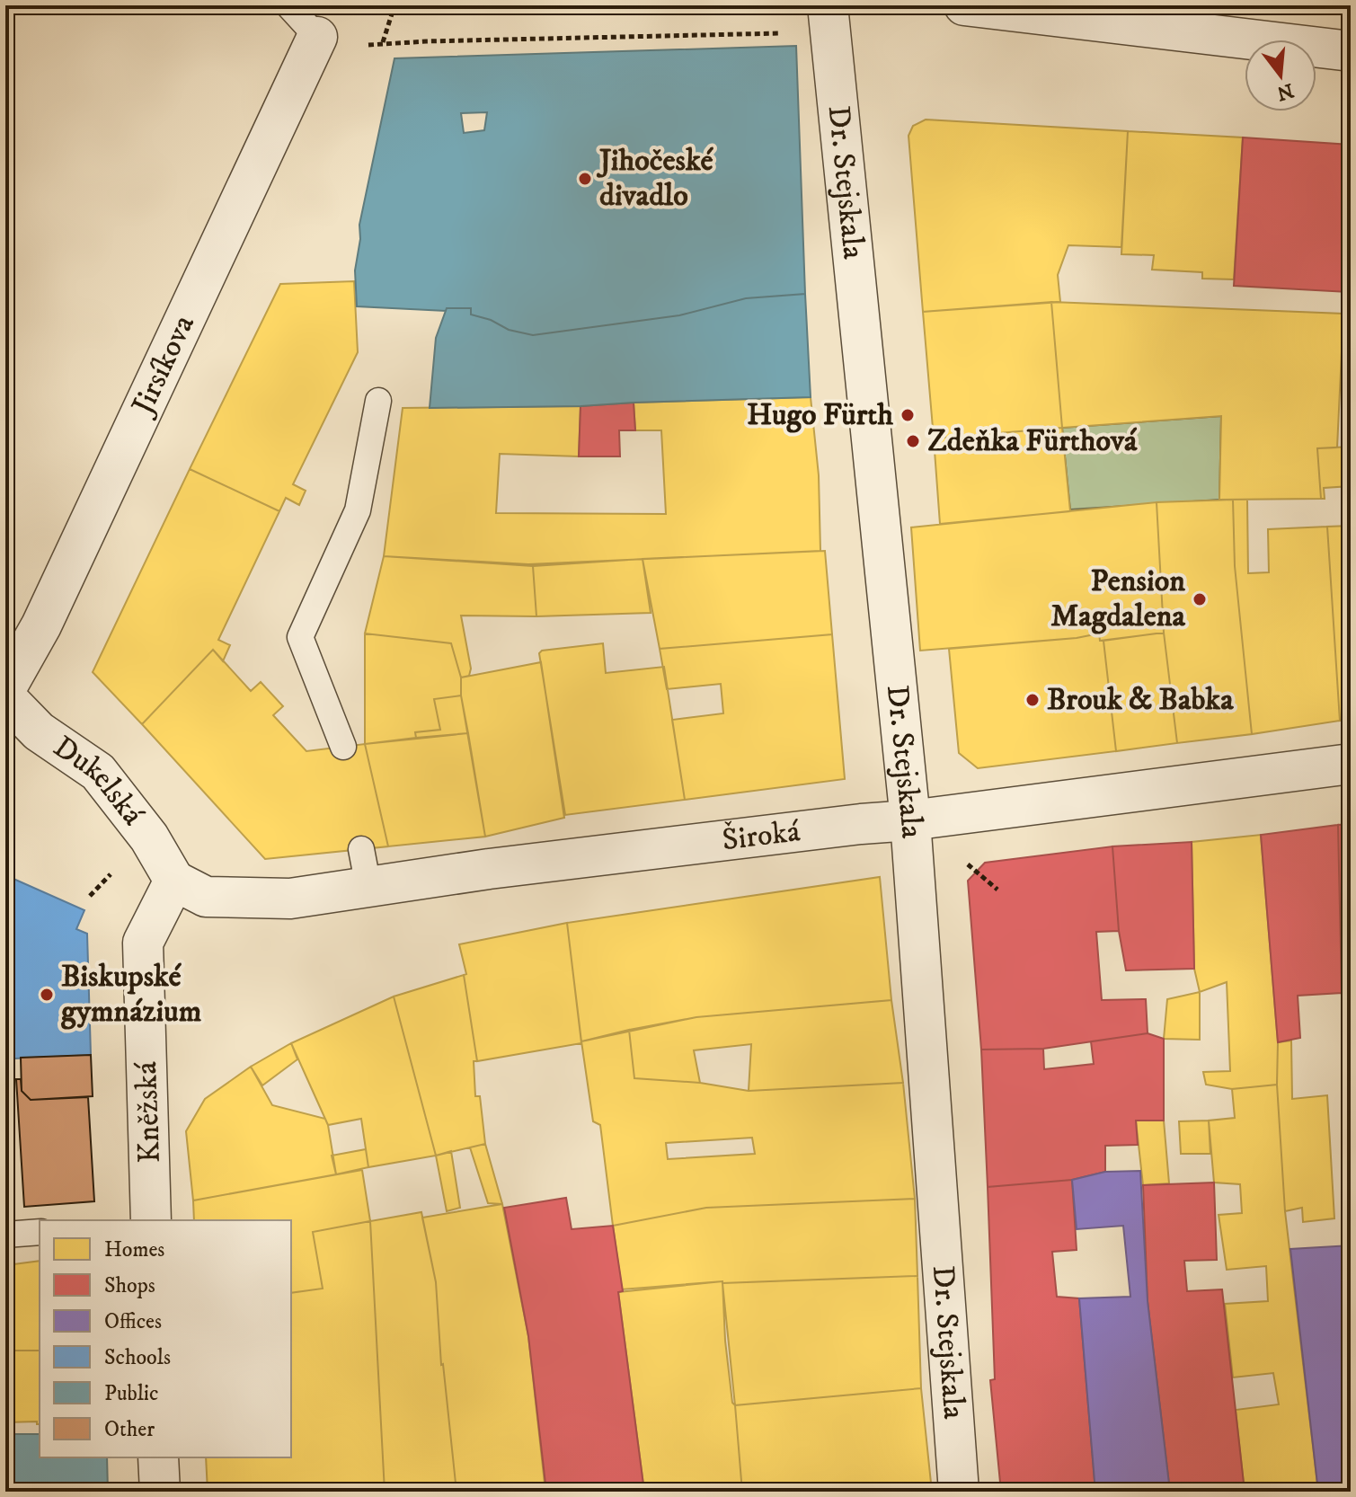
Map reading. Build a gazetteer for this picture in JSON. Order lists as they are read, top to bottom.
{
  "streets": {
    "street": [
      "Dr. Stejskala",
      "Jirsíkova",
      "Dukelská",
      "Široká",
      "Kněžská"
    ]
  },
  "crossings": [
    ["Dr. Stejskala", "Široká"],
    ["Dukelská", "Široká"],
    ["Dukelská", "Kněžská"],
    ["Široká", "Kněžská"]
  ],
  "places": [
    "Jihočeské divadlo",
    "Hugo Fürth",
    "Zdeňka Fürthová",
    "Pension Magdalena",
    "Brouk & Babka",
    "Biskupské gymnázium"
  ],
  "legend": [
    "Homes",
    "Shops",
    "Offices",
    "Schools",
    "Public",
    "Other"
  ],
  "north": "bottom"
}
